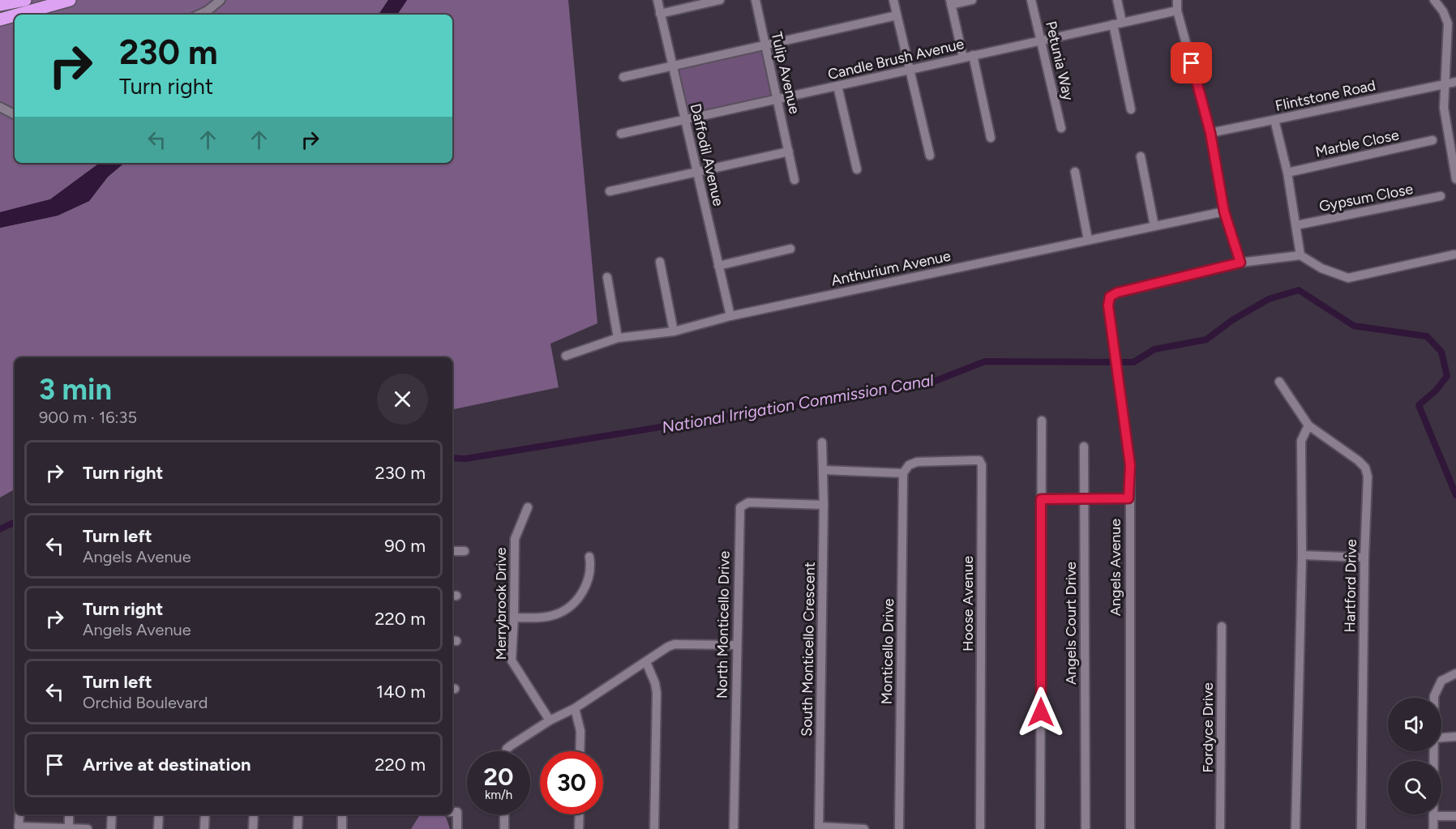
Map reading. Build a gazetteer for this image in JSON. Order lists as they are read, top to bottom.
{
  "streets": {
    "street": [
      "Candle Brush Avenue",
      "Petunia Way",
      "Tulip Avenue",
      "Flintstone Road",
      "Marble Close",
      "Daffodil Avenue",
      "Gypsum Close",
      "Anthurium Avenue",
      "Angels Avenue",
      "Hartford Drive",
      "Merrybrook Drive",
      "Hoose Avenue",
      "Angels Court Drive",
      "North Monticello Drive",
      "South Monticello Crescent",
      "Monticello Drive",
      "Fordyce Drive"
    ]
  },
  "crossings": [
    ["Candle Brush Avenue", "Petunia Way"],
    ["Candle Brush Avenue", "Tulip Avenue"],
    ["Candle Brush Avenue", "Daffodil Avenue"],
    ["Daffodil Avenue", "Anthurium Avenue"],
    ["Hoose Avenue", "Monticello Drive"],
    ["North Monticello Drive", "South Monticello Crescent"]
  ],
  "water": ["National Irrigation Commission Canal"],
  "page": {
    "turn": ["230 m", "Turn right"],
    "heading": ["3 min", "900 m · 16:35"],
    "list": [
      {
        "name": "Turn right",
        "value": "230 m"
      },
      {
        "name": "Turn left",
        "note": "Angels Avenue",
        "value": "90 m"
      },
      {
        "name": "Turn right",
        "note": "Angels Avenue",
        "value": "220 m"
      },
      {
        "name": "Turn left",
        "note": "Orchid Boulevard",
        "value": "140 m"
      },
      {
        "name": "Arrive at destination",
        "value": "220 m"
      }
    ],
    "speed": "20 km/h",
    "limit": "30"
  }
}
